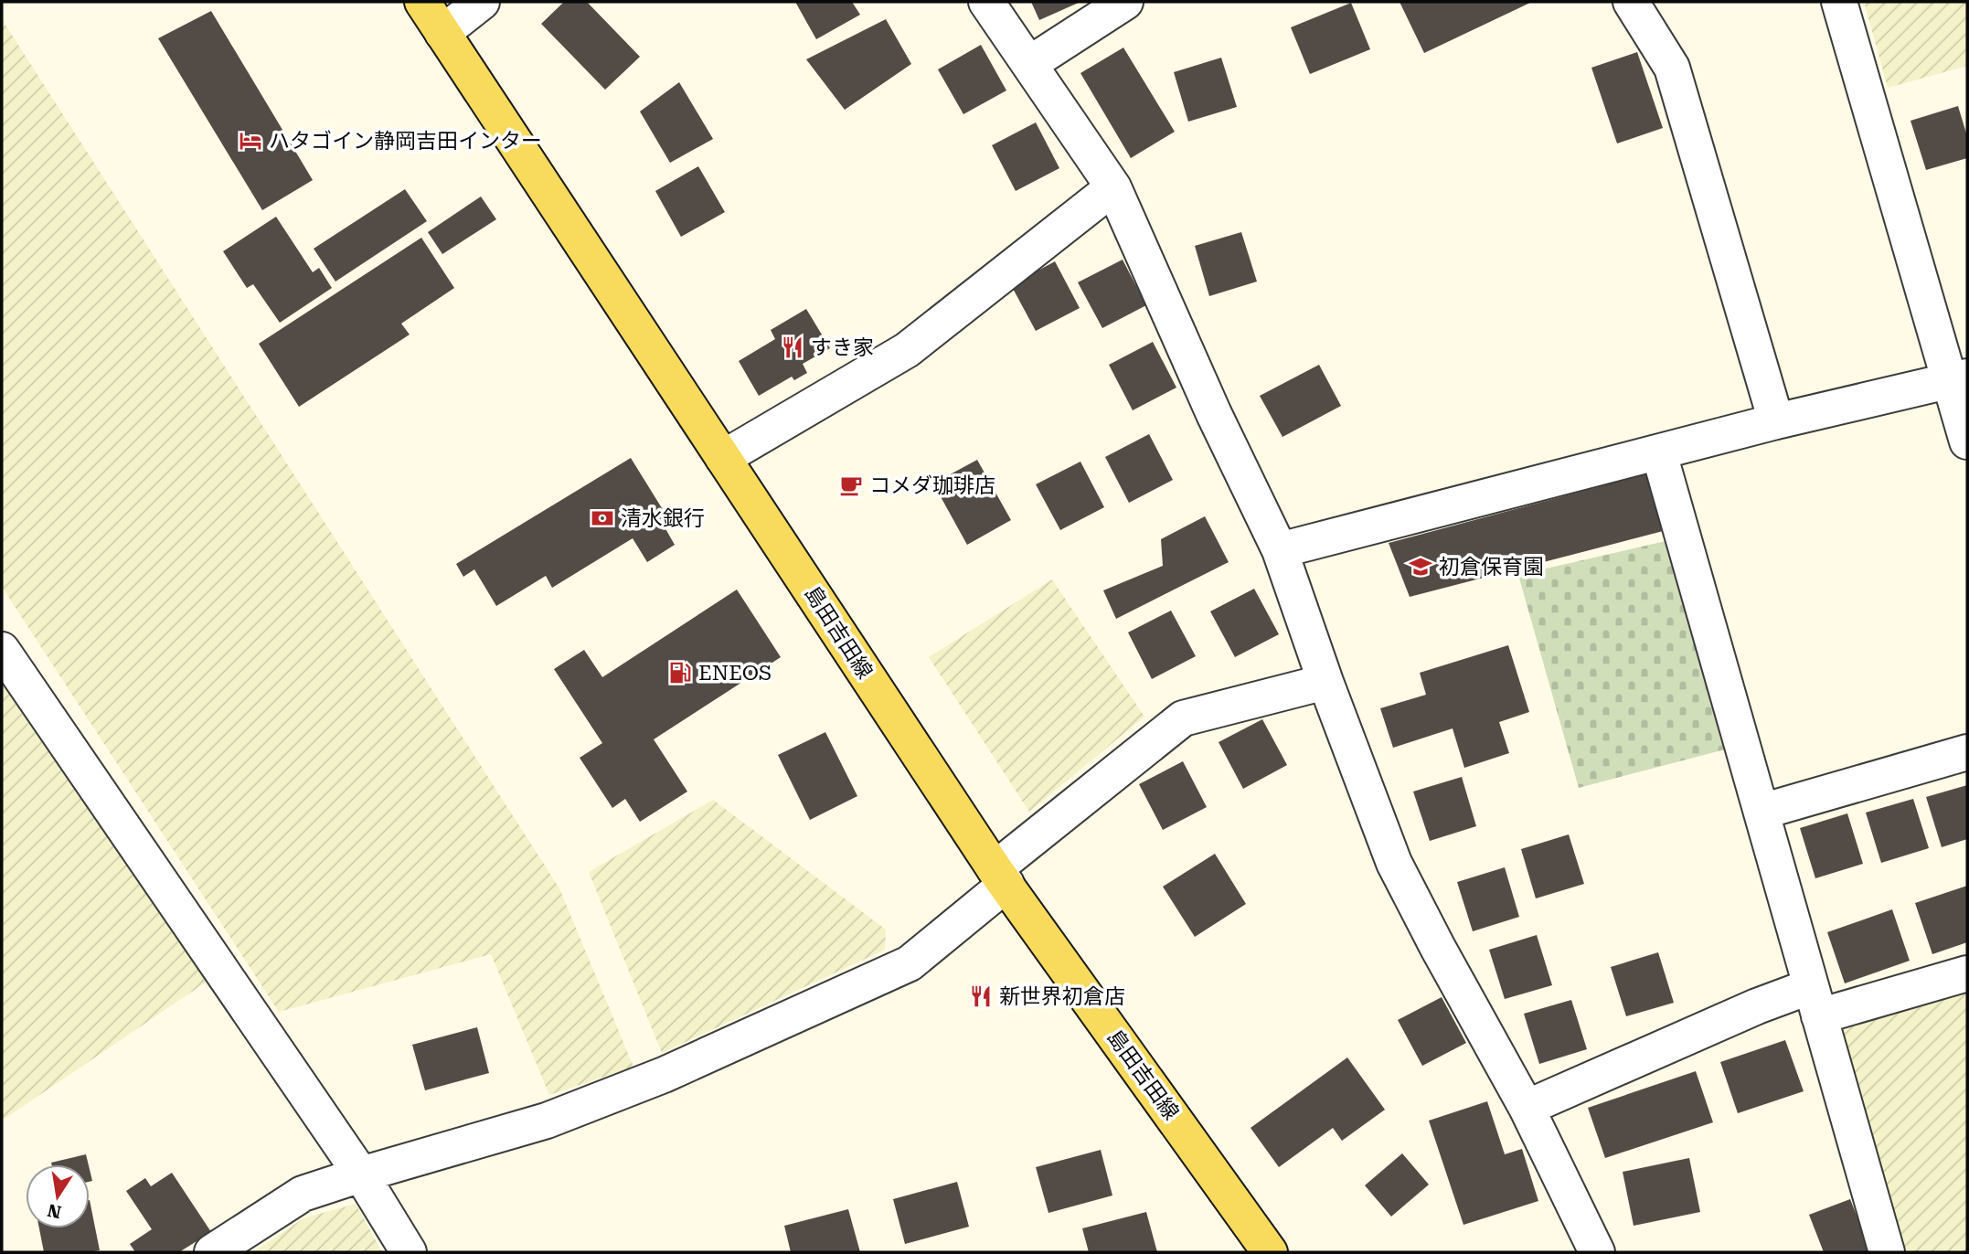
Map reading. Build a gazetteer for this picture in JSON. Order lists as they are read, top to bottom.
{
  "streets": {
    "main road": ["島田吉田線"]
  },
  "places": {
    "hotel": ["ハタゴイン静岡吉田インター"],
    "restaurant": ["すき家", "新世界初倉店"],
    "cafe": ["コメダ珈琲店"],
    "bank": ["清水銀行"],
    "school or university": ["初倉保育園"],
    "fuel station": ["ENEOS"]
  },
  "north": "bottom"
}
